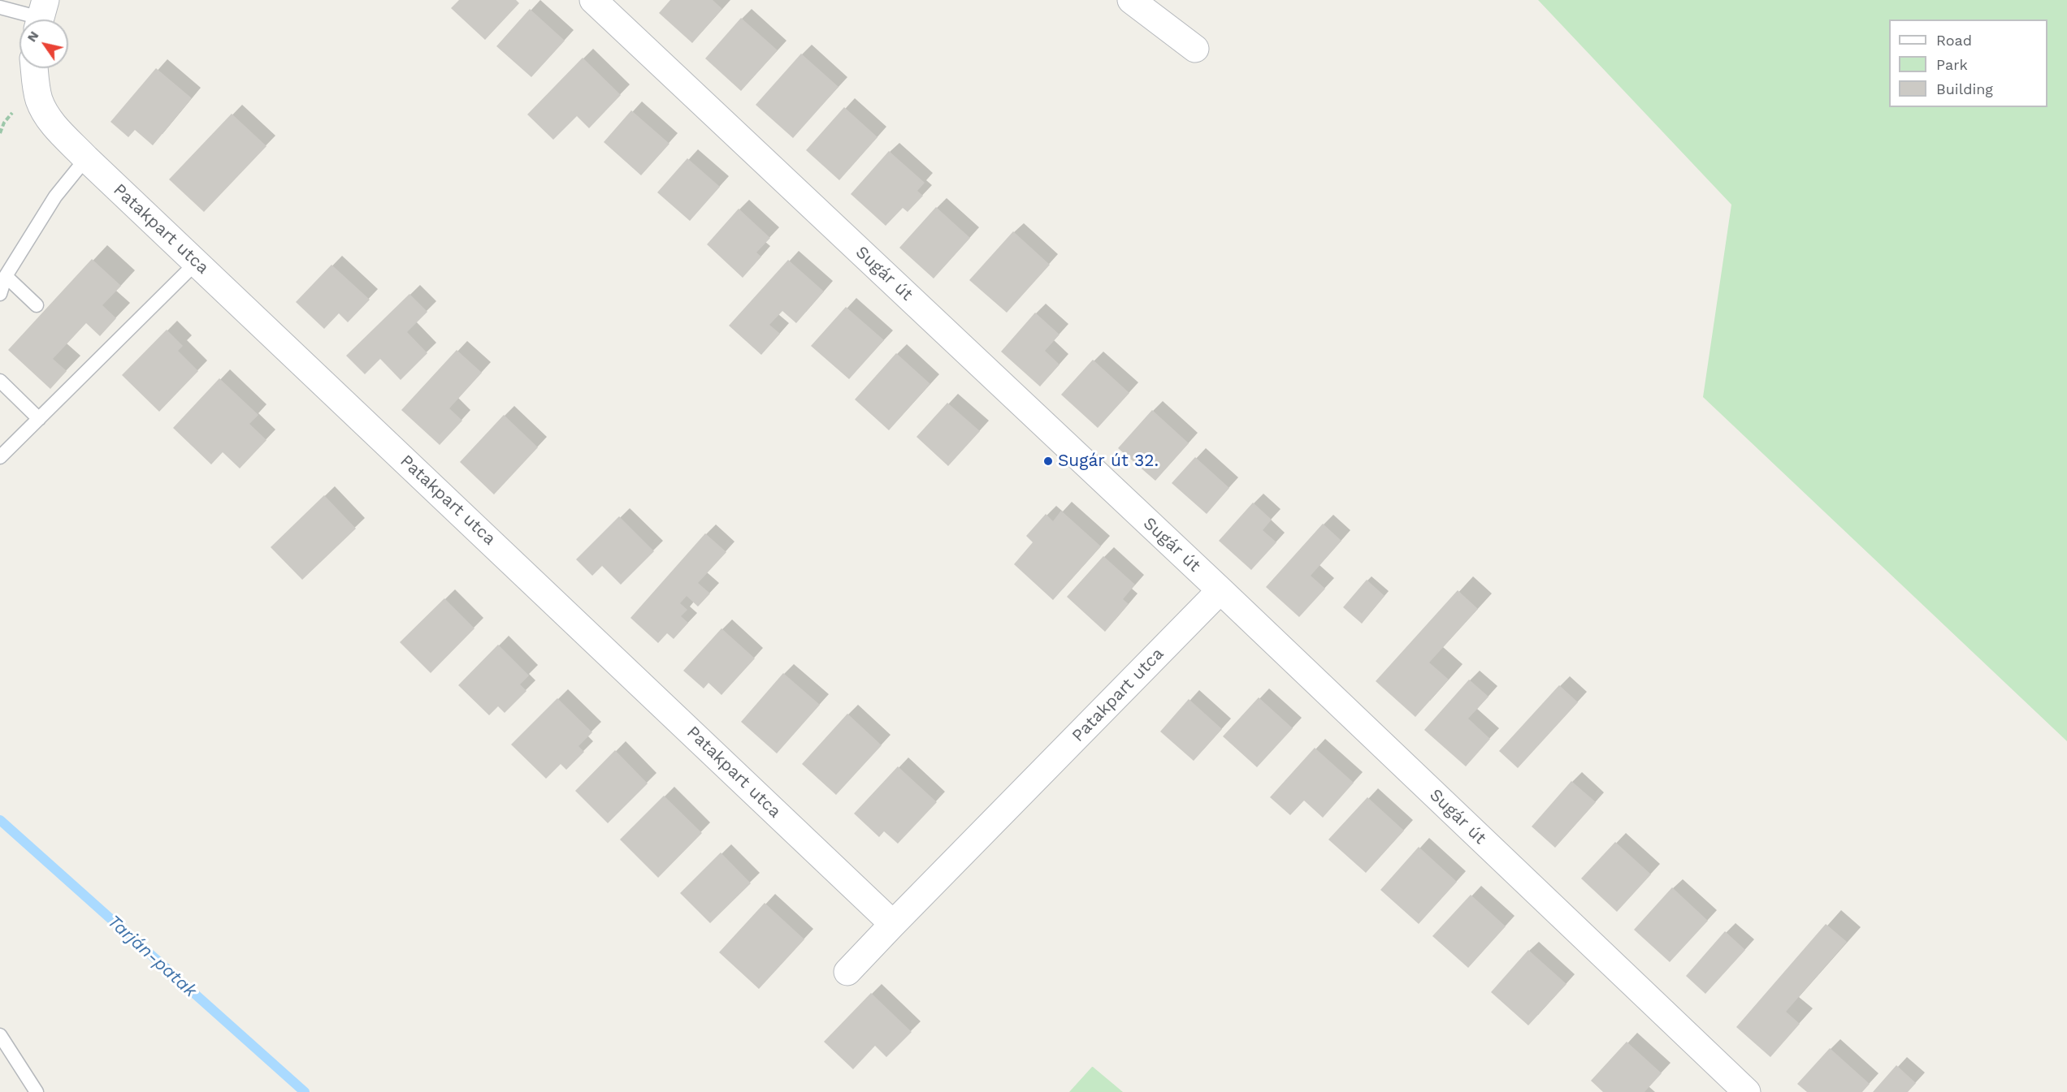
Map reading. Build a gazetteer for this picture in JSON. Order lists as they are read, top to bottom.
{
  "streets": {
    "street": ["Patakpart utca", "Sugár út"]
  },
  "crossings": [
    ["Patakpart utca", "Sugár út"]
  ],
  "water": ["Tarján-patak"],
  "places": ["Sugár út 32."],
  "legend": ["Road", "Park", "Building"],
  "north": "top left"
}
